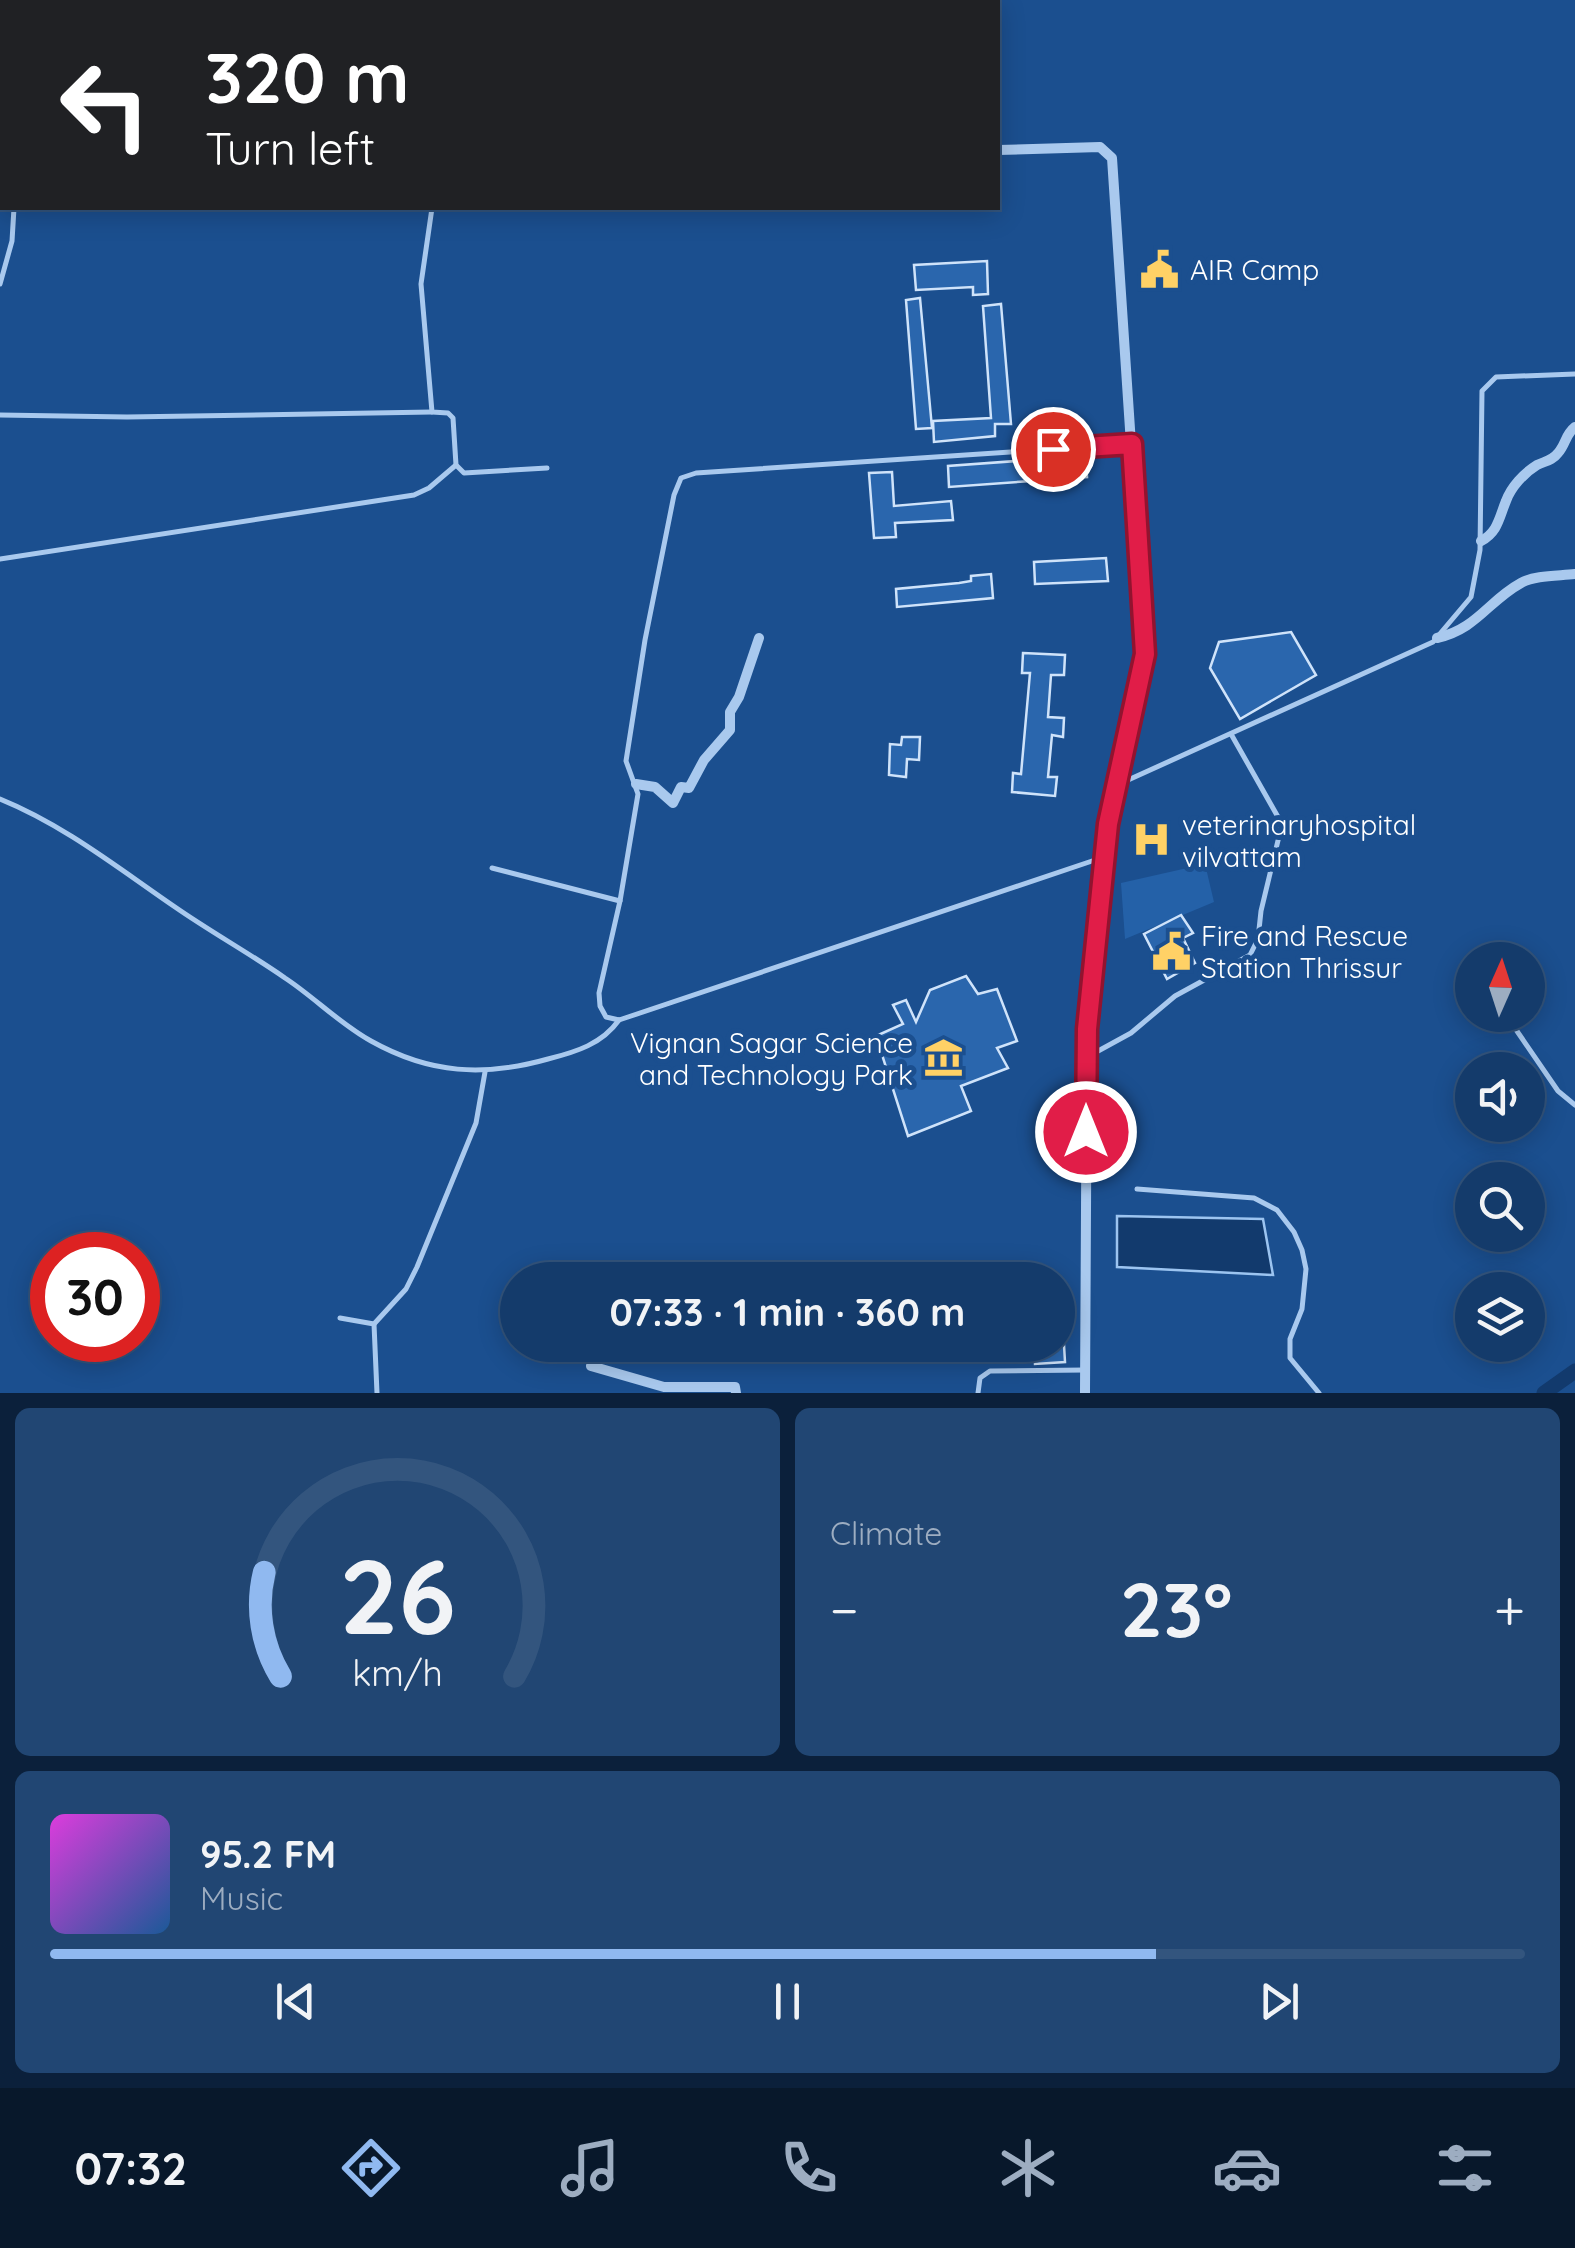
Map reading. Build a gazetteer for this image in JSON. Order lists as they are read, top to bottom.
{
  "places": {
    "public building": ["AIR Camp", "Fire and Rescue Station Thrissur"],
    "hospital": ["veterinaryhospital vilvattam"],
    "museum": ["Vignan Sagar Science and Technology Park"]
  },
  "north": "top",
  "page": {
    "turn": ["320 m", "Turn left"],
    "limit": "30",
    "trip": "07:33 · 1 min · 360 m",
    "tile": "Climate",
    "heat": ["−", "23°", "+"],
    "song": ["95.2 FM", "Music"],
    "tabs": "07:32",
    "gauge": ["26", "km/h"]
  }
}
